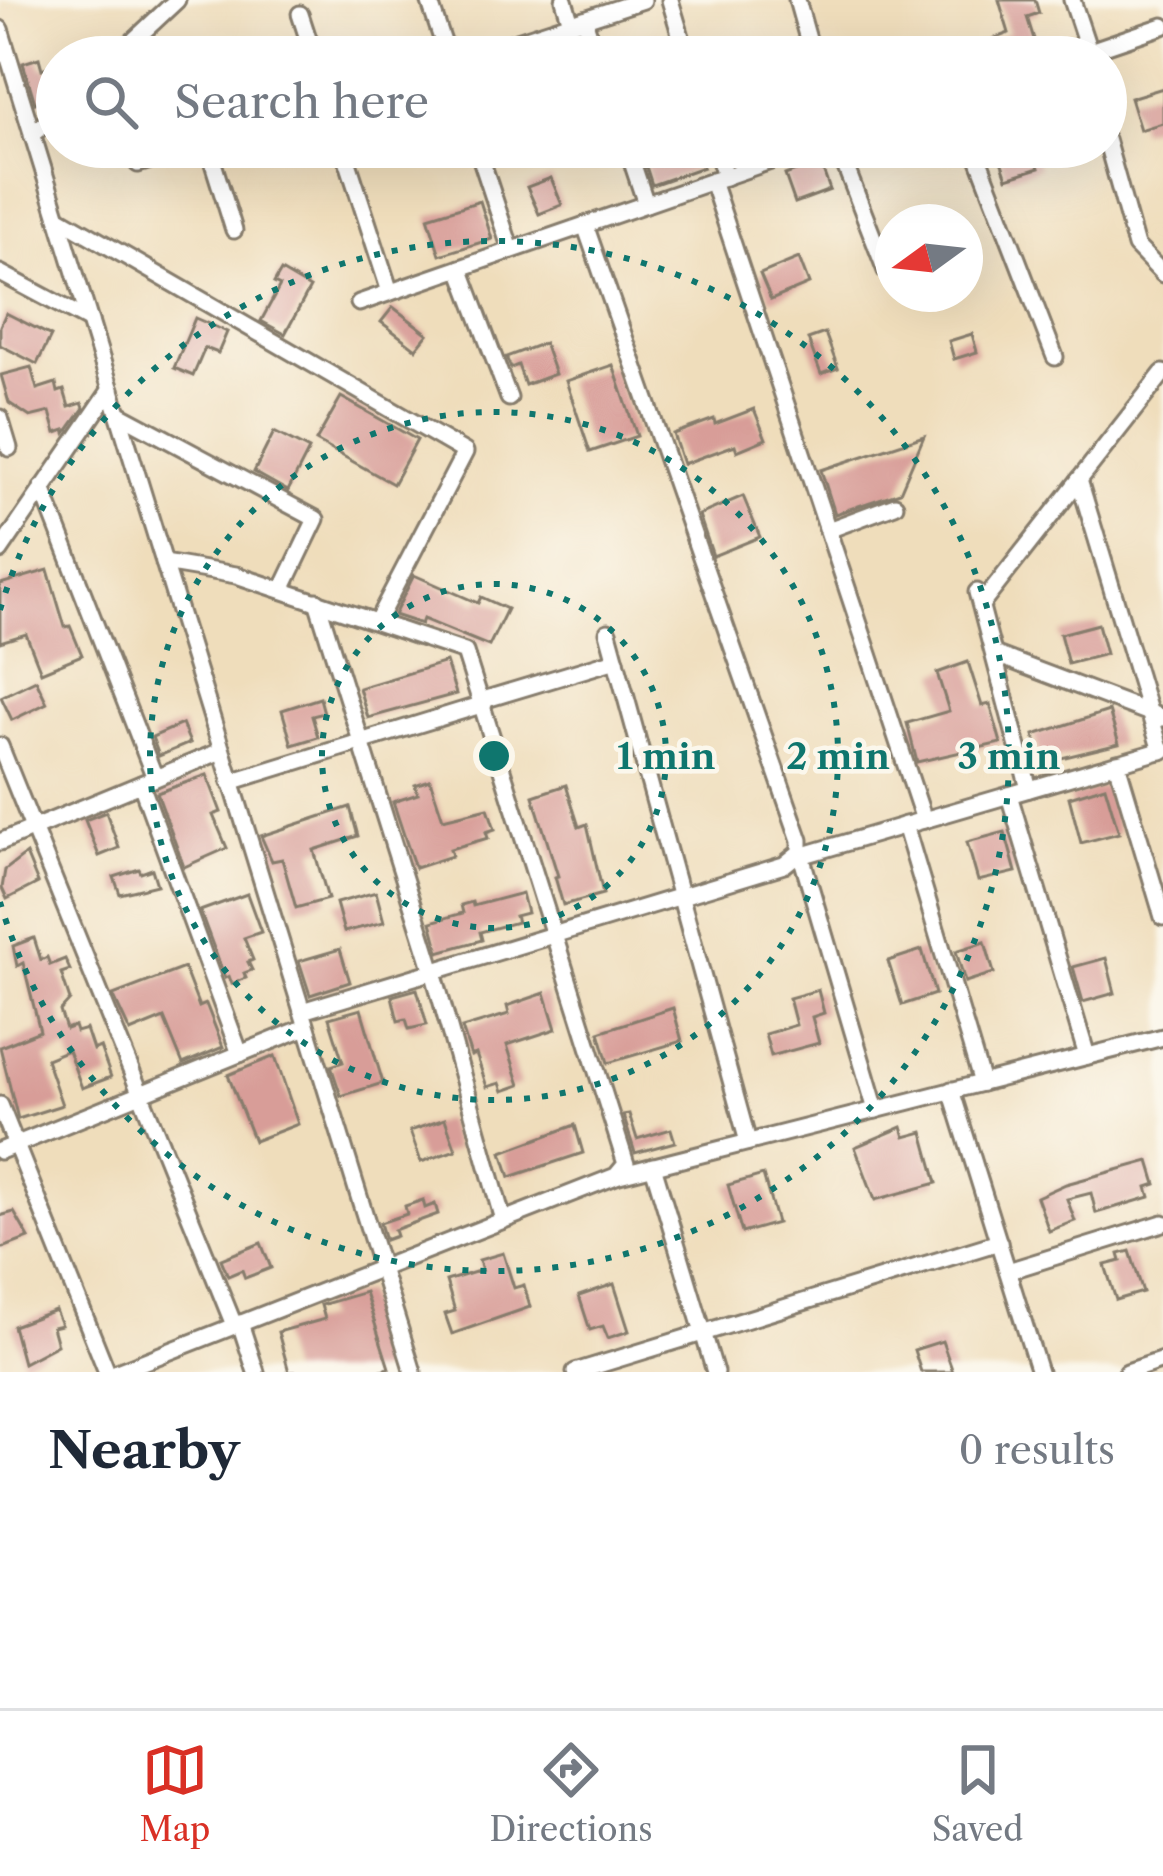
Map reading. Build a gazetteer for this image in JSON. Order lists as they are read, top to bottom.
{
  "north": "left",
  "page": {
    "search": "Search here",
    "heading": ["Nearby", "0 results"],
    "nav": ["Map", "Directions", "Saved"]
  },
  "rings": ["1 min", "2 min", "3 min"]
}
